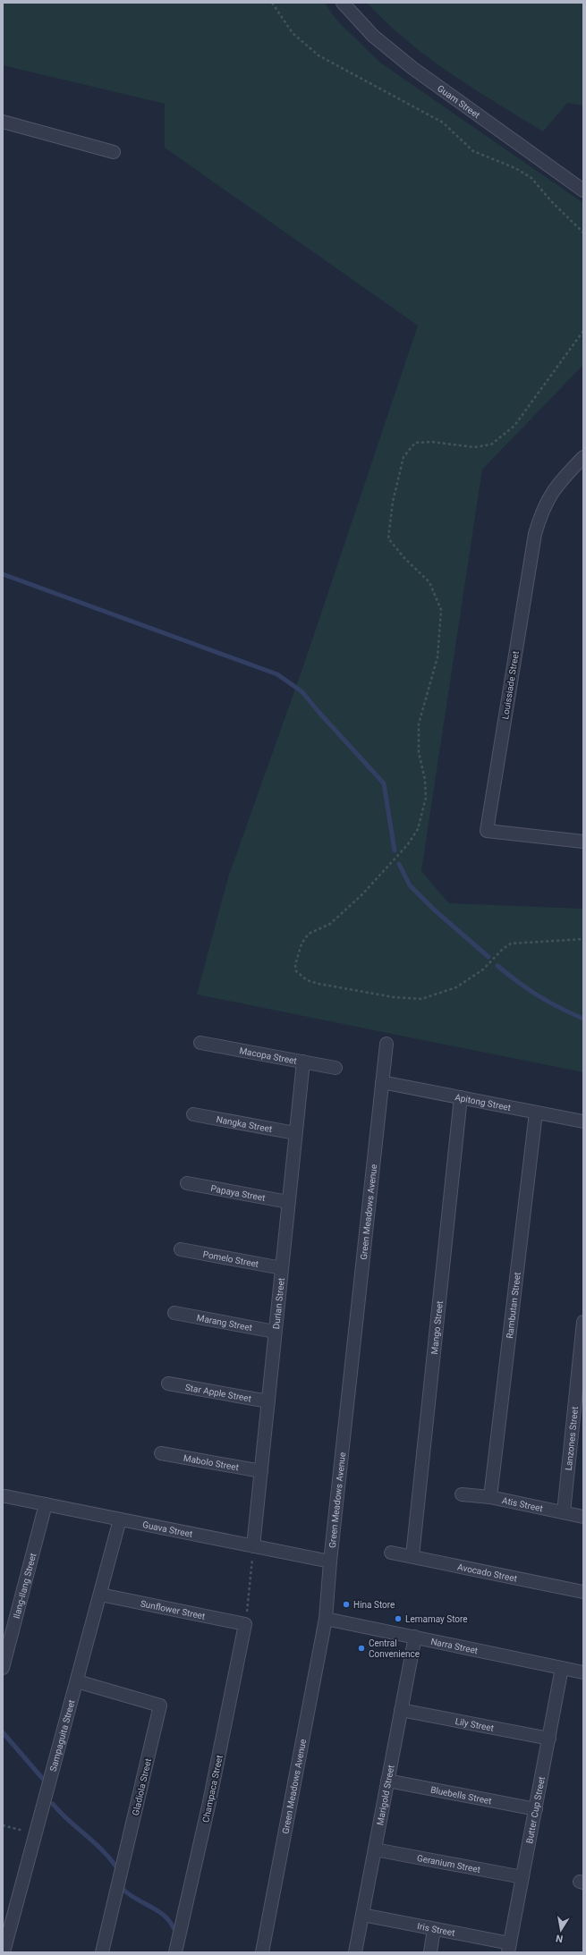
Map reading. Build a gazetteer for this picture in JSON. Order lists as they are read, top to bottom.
{
  "streets": {
    "street": [
      "Guam Street",
      "Louissiade Street",
      "Macopa Street",
      "Apitong Street",
      "Nangka Street",
      "Papaya Street",
      "Green Meadows Avenue",
      "Pomelo Street",
      "Durian Street",
      "Rambutan Street",
      "Marang Street",
      "Mango Street",
      "Star Apple Street",
      "Lanzones Street",
      "Mabolo Street",
      "Atis Street",
      "Guava Street",
      "Avocado Street",
      "Ilang-Ilang Street",
      "Sunflower Street",
      "Narra Street",
      "Lily Street",
      "Sampaguita Street",
      "Gladiola Street",
      "Champaca Street",
      "Marigold Street",
      "Bluebells Street",
      "Butter Cup Street",
      "Geranium Street",
      "Iris Street"
    ]
  },
  "crossings": [
    ["Macopa Street", "Durian Street"],
    ["Apitong Street", "Green Meadows Avenue"],
    ["Apitong Street", "Rambutan Street"],
    ["Apitong Street", "Mango Street"],
    ["Nangka Street", "Durian Street"],
    ["Papaya Street", "Durian Street"],
    ["Green Meadows Avenue", "Guava Street"],
    ["Green Meadows Avenue", "Narra Street"],
    ["Pomelo Street", "Durian Street"],
    ["Durian Street", "Marang Street"],
    ["Durian Street", "Star Apple Street"],
    ["Durian Street", "Mabolo Street"],
    ["Durian Street", "Guava Street"],
    ["Rambutan Street", "Atis Street"],
    ["Mango Street", "Avocado Street"],
    ["Lanzones Street", "Atis Street"],
    ["Guava Street", "Ilang-Ilang Street"],
    ["Guava Street", "Sampaguita Street"],
    ["Sunflower Street", "Sampaguita Street"],
    ["Sunflower Street", "Champaca Street"],
    ["Narra Street", "Marigold Street"],
    ["Narra Street", "Butter Cup Street"],
    ["Lily Street", "Marigold Street"],
    ["Lily Street", "Butter Cup Street"],
    ["Sampaguita Street", "Gladiola Street"],
    ["Marigold Street", "Bluebells Street"],
    ["Marigold Street", "Geranium Street"],
    ["Marigold Street", "Iris Street"],
    ["Bluebells Street", "Butter Cup Street"],
    ["Butter Cup Street", "Geranium Street"],
    ["Butter Cup Street", "Iris Street"]
  ],
  "places": ["Hina Store", "Lemamay Store", "Central Convenience"],
  "north": "bottom"
}
